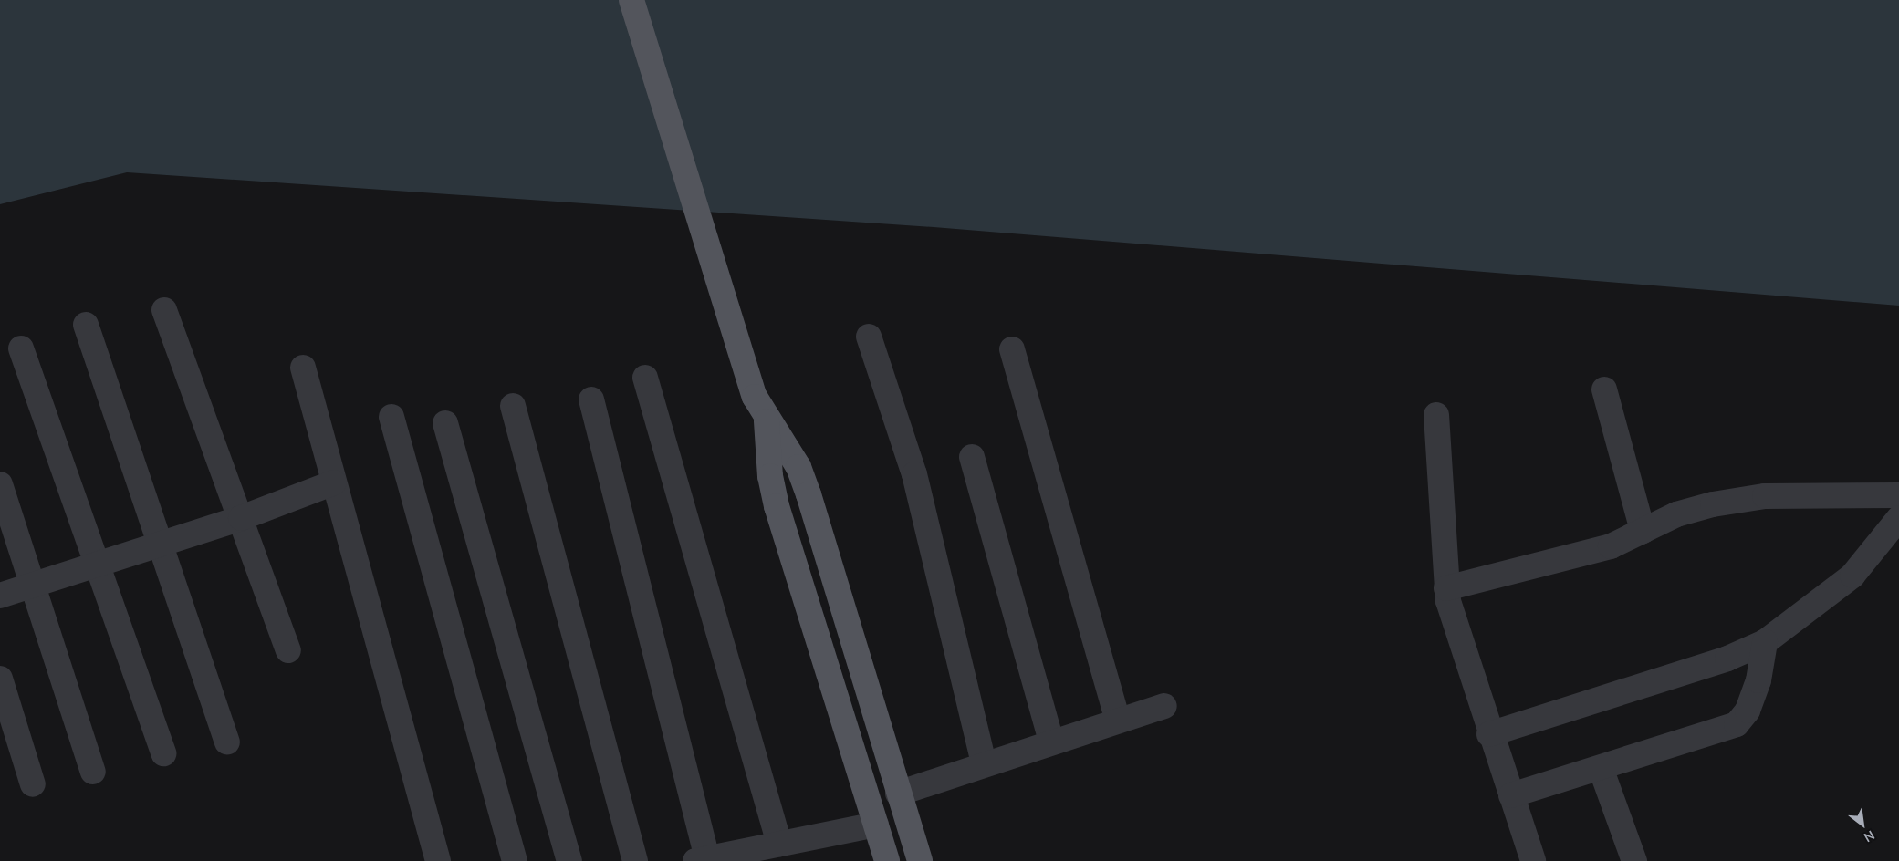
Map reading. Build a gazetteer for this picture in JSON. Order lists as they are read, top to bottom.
{
  "north": "bottom right"
}
